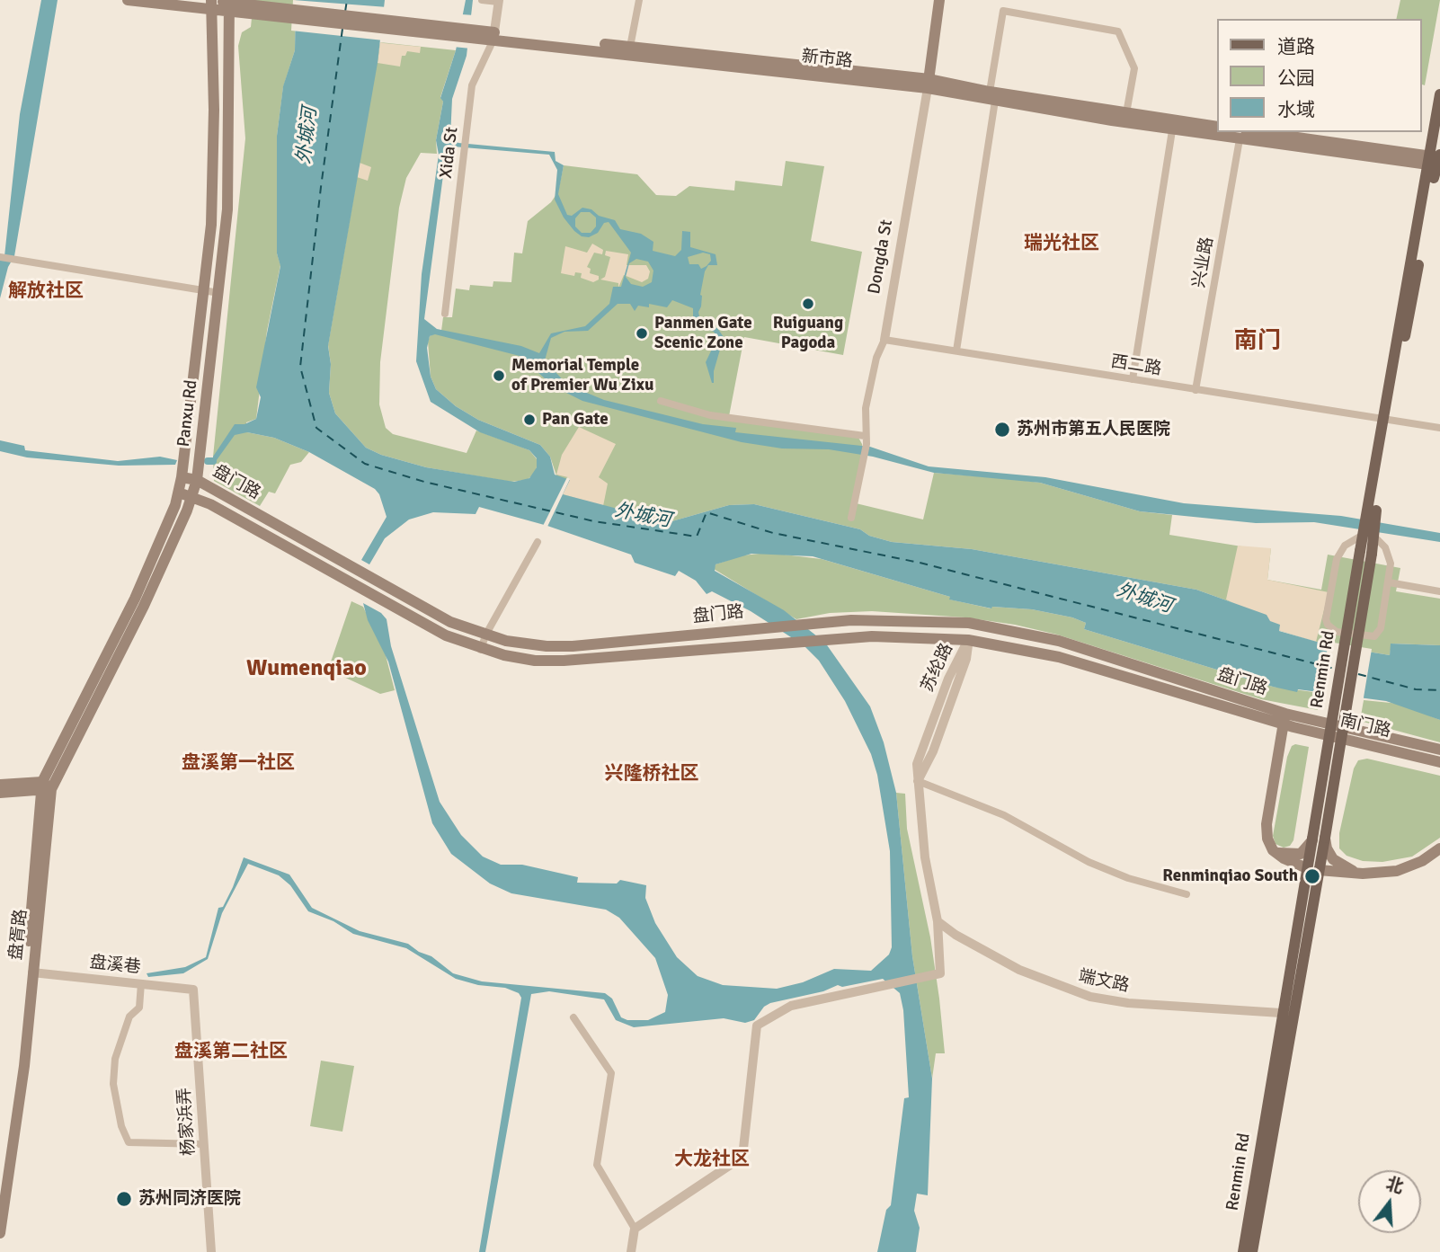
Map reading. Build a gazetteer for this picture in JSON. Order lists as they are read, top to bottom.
{
  "streets": {
    "main road": [
      "新市路",
      "Dongda St",
      "Panxu Rd",
      "盘门路",
      "Renmin Rd",
      "南门路",
      "盘胥路"
    ],
    "street": [
      "Xida St",
      "兴业路",
      "西二路",
      "苏纶路",
      "盘溪巷",
      "端文路",
      "杨家浜弄"
    ]
  },
  "crossings": [
    ["新市路", "Xida St"],
    ["新市路", "Dongda St"],
    ["新市路", "兴业路"],
    ["新市路", "Panxu Rd"],
    ["新市路", "Renmin Rd"],
    ["Dongda St", "西二路"],
    ["兴业路", "西二路"],
    ["西二路", "Renmin Rd"],
    ["Panxu Rd", "盘门路"],
    ["Panxu Rd", "盘胥路"],
    ["盘门路", "苏纶路"],
    ["盘门路", "南门路"],
    ["Renmin Rd", "端文路"],
    ["盘胥路", "盘溪巷"],
    ["盘溪巷", "杨家浜弄"]
  ],
  "districts": [
    "瑞光社区",
    "解放社区",
    "南门",
    "Wumenqiao",
    "盘溪第一社区",
    "兴隆桥社区",
    "盘溪第二社区",
    "大龙社区"
  ],
  "water": ["外城河"],
  "places": [
    "Ruiguang Pagoda",
    "Panmen Gate Scenic Zone",
    "Memorial Temple of Premier Wu Zixu",
    "Pan Gate",
    "苏州市第五人民医院",
    "Renminqiao South",
    "苏州同济医院"
  ],
  "legend": ["道路", "公园", "水域"],
  "north": "top"
}
